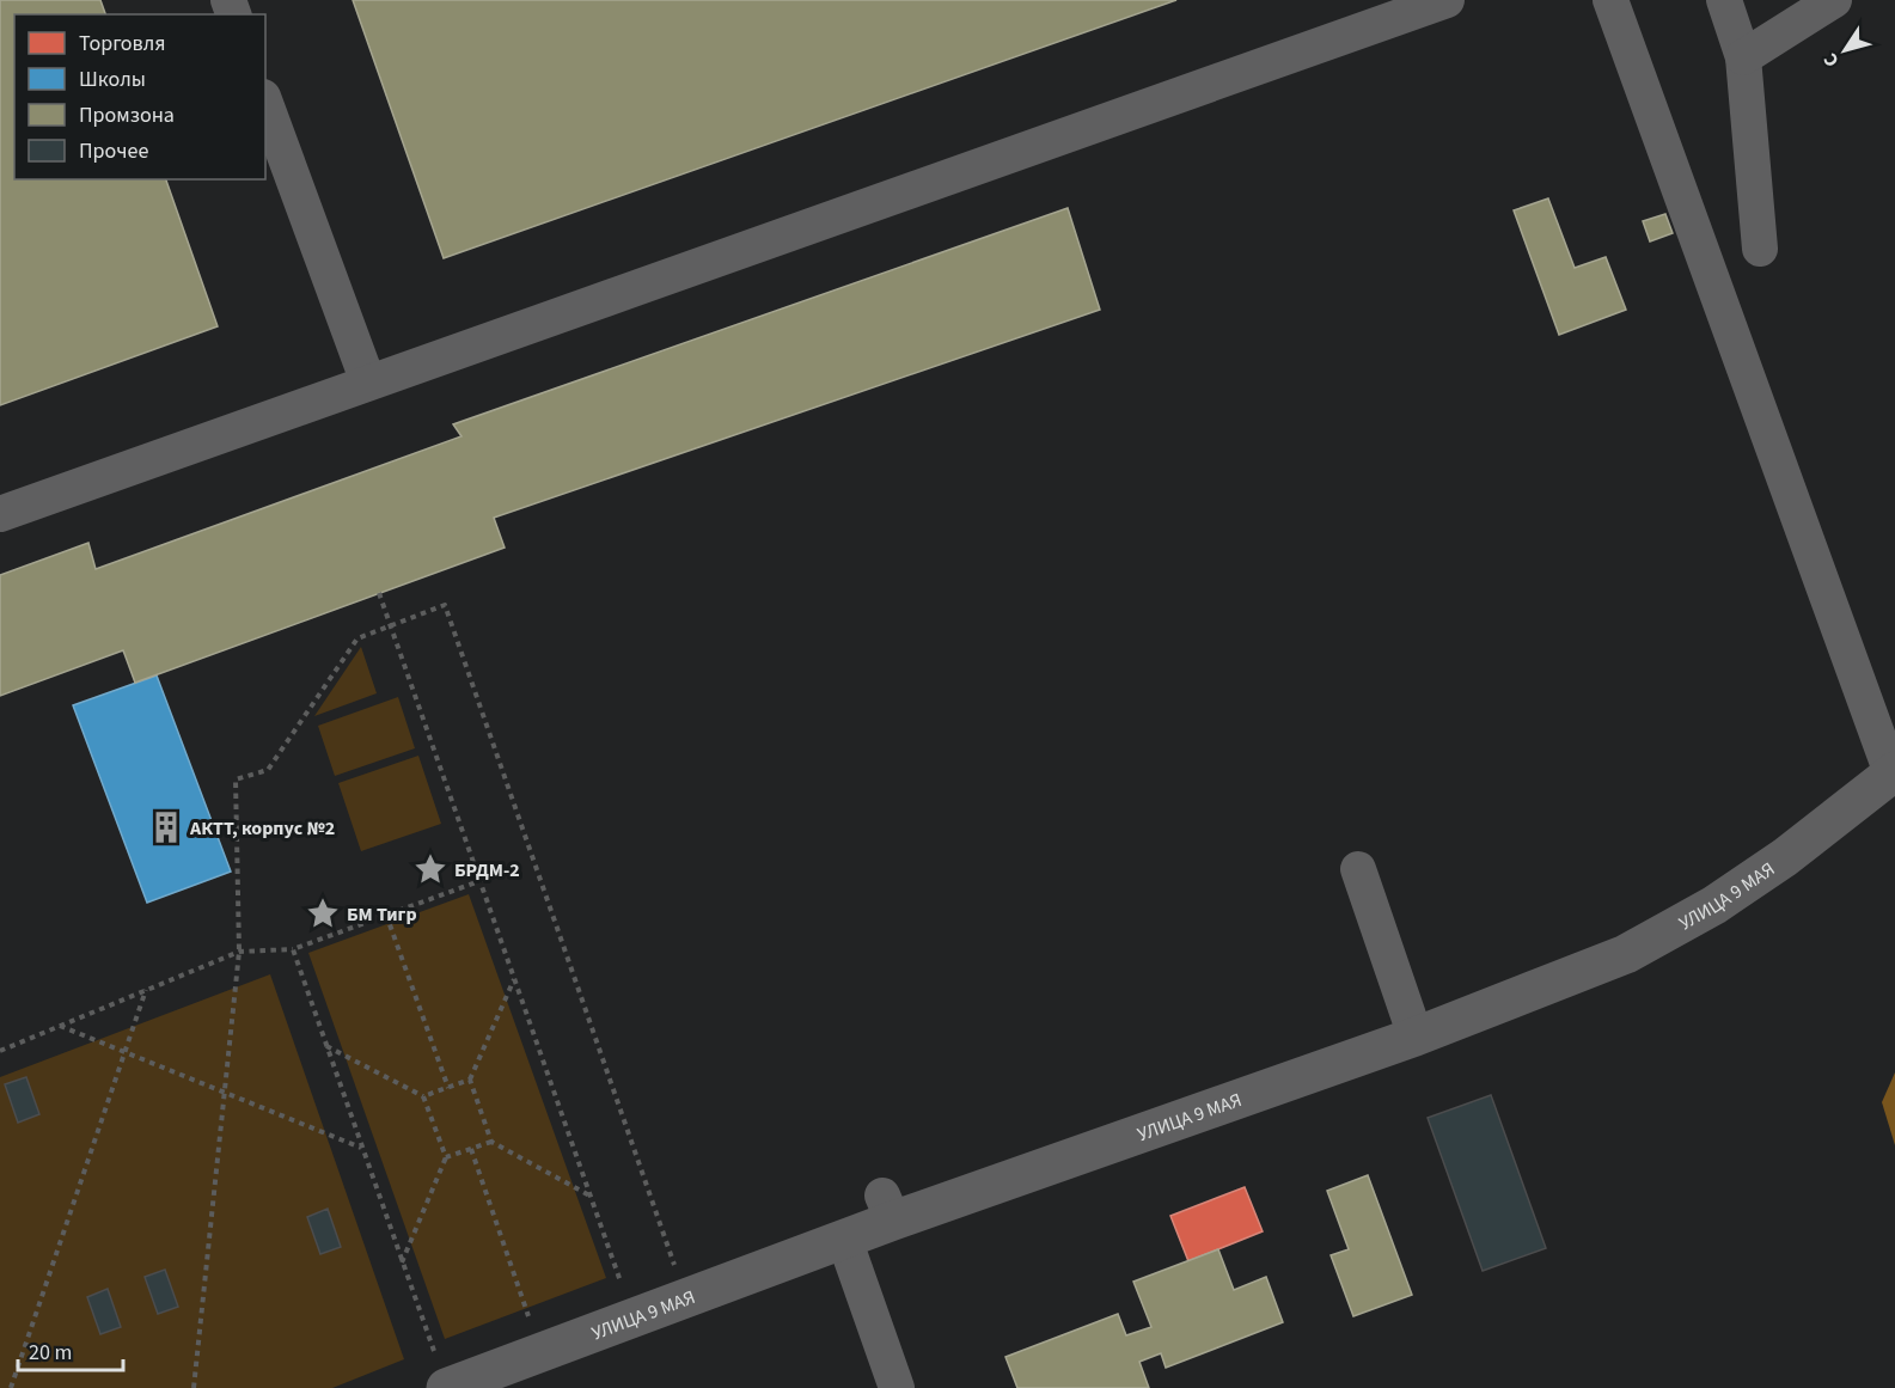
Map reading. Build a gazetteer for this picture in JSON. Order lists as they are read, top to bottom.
{
  "streets": {
    "main road": ["УЛИЦА 9 МАЯ"]
  },
  "places": {
    "building": ["АКТТ, корпус №2"],
    "place": ["БРДМ-2", "БМ Тигр"]
  },
  "legend": [
    "Торговля",
    "Школы",
    "Промзона",
    "Прочее"
  ],
  "scale_bar": "20 m",
  "north": "bottom left"
}
